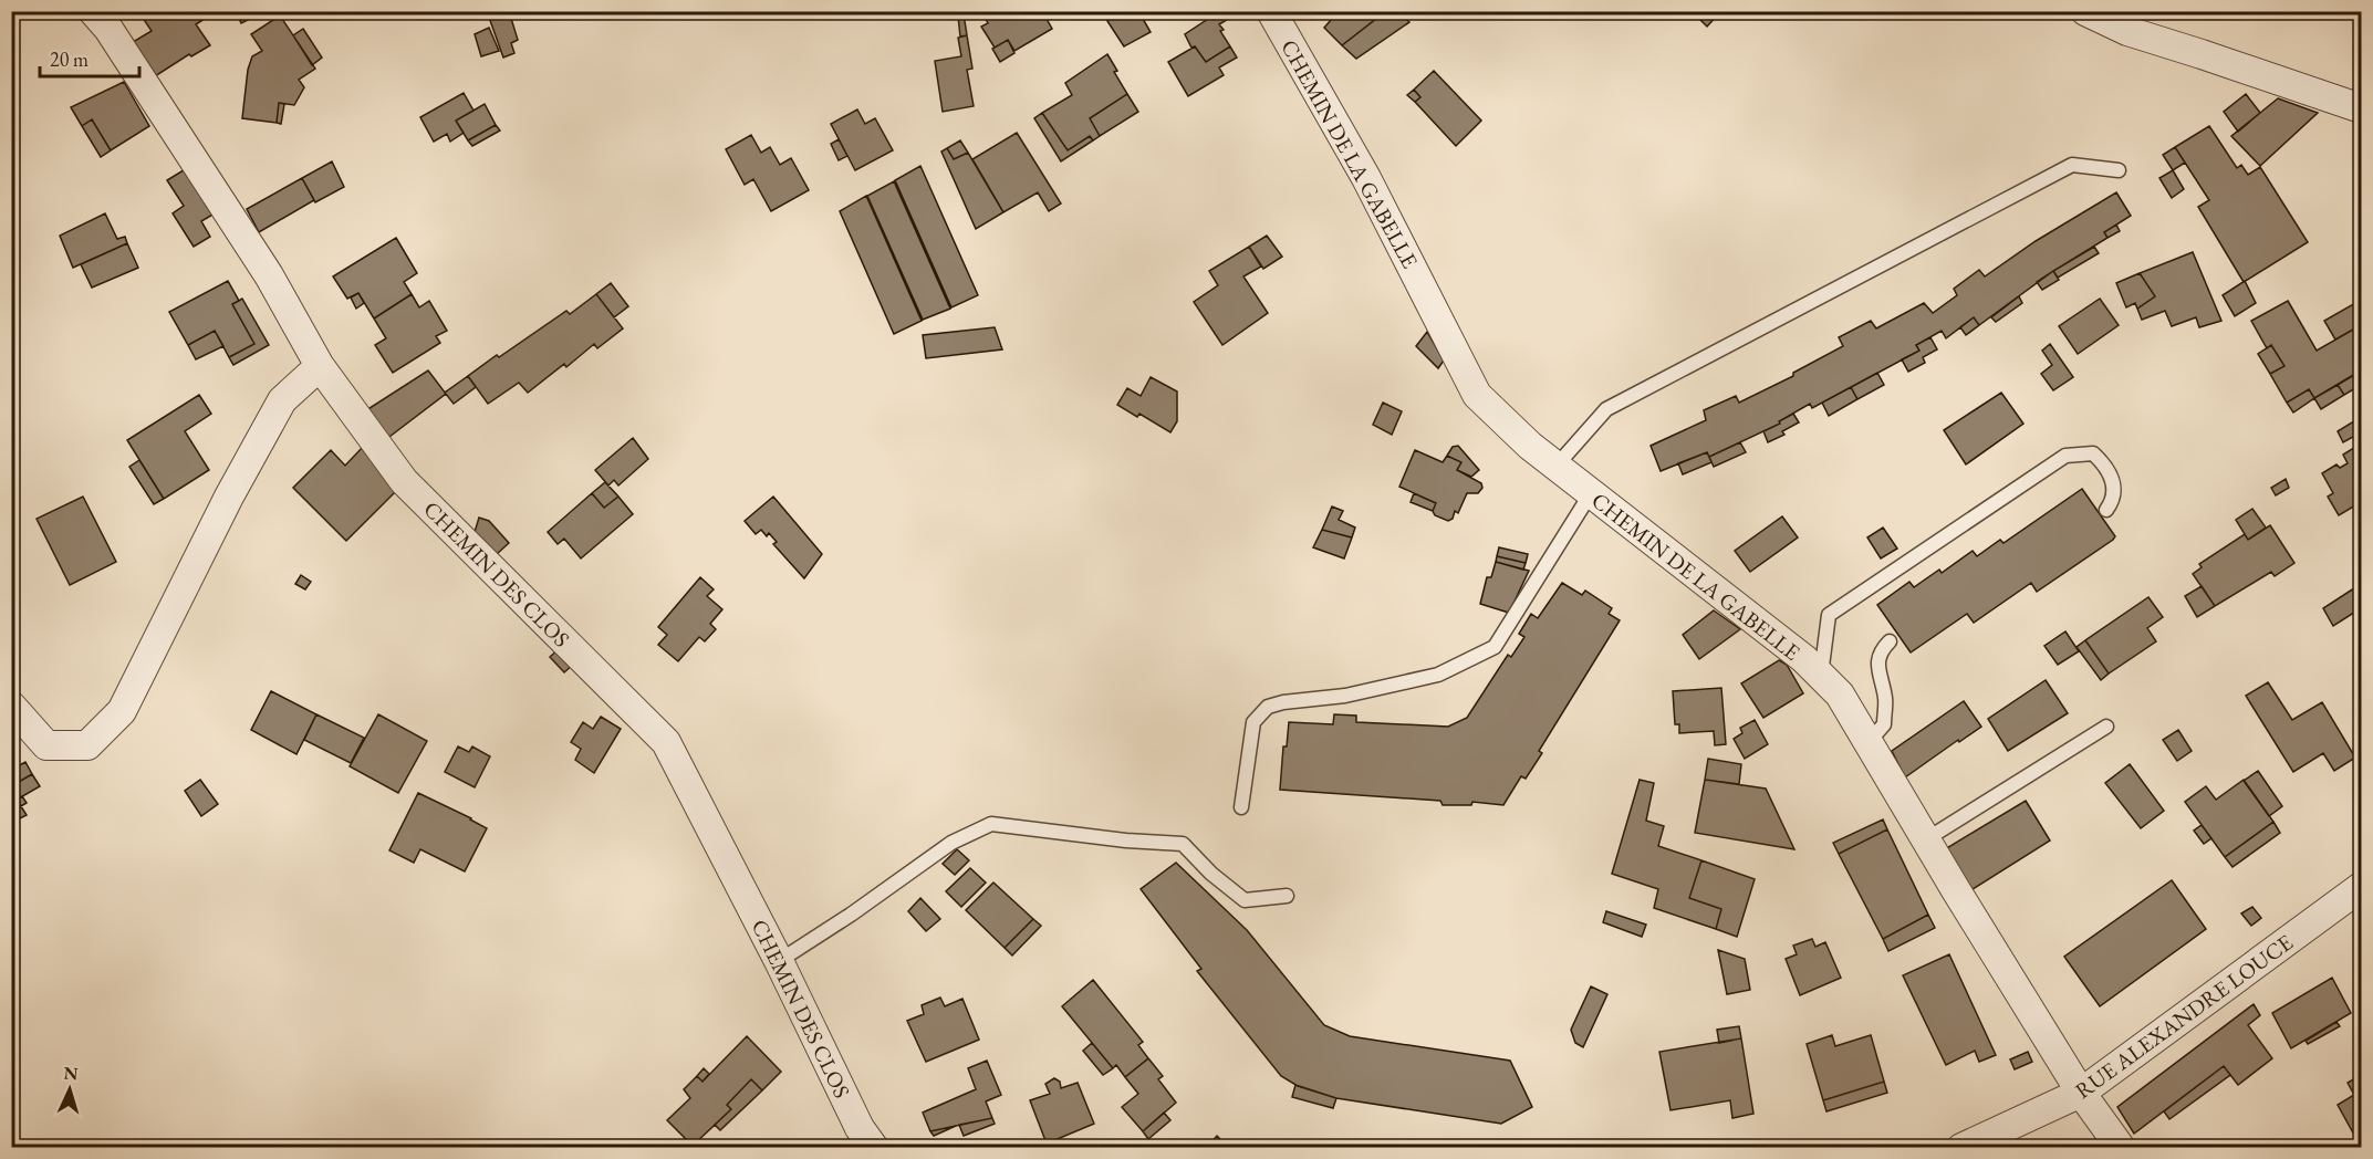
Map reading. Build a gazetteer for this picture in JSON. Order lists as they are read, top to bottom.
{
  "streets": {
    "street": ["CHEMIN DE LA GABELLE", "CHEMIN DES CLOS", "RUE ALEXANDRE LOUCE"]
  },
  "crossings": [
    ["CHEMIN DE LA GABELLE", "RUE ALEXANDRE LOUCE"]
  ],
  "scale_bar": "20 m",
  "north": "top"
}
